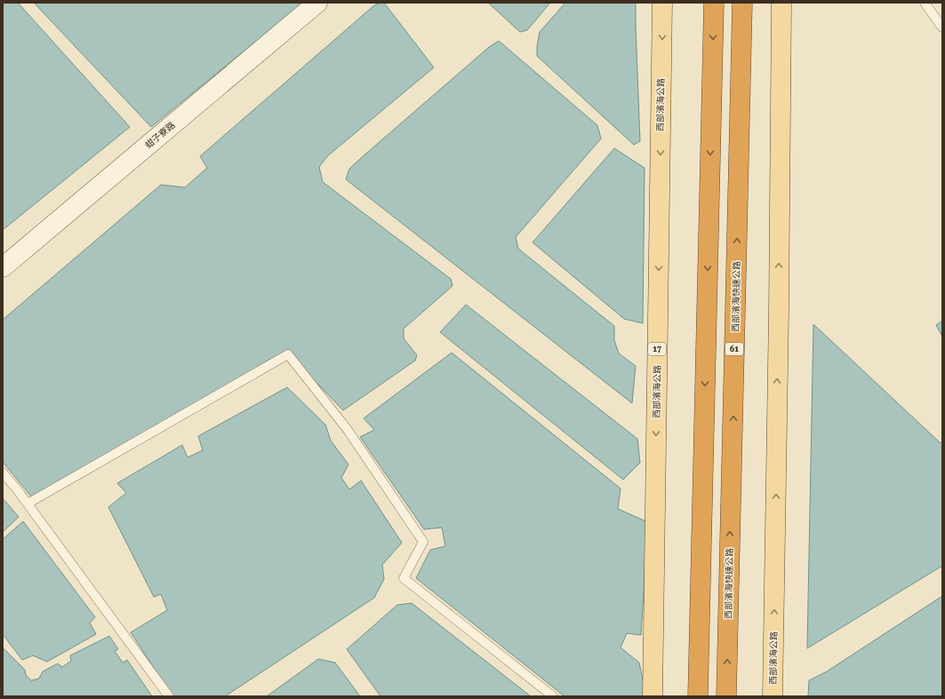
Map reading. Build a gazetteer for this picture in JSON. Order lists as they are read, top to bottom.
{
  "streets": {
    "highway": ["西部濱海快速公路", "61"],
    "main road": ["西部濱海公路", "17"],
    "street": ["蚶子寮路"]
  }
}
